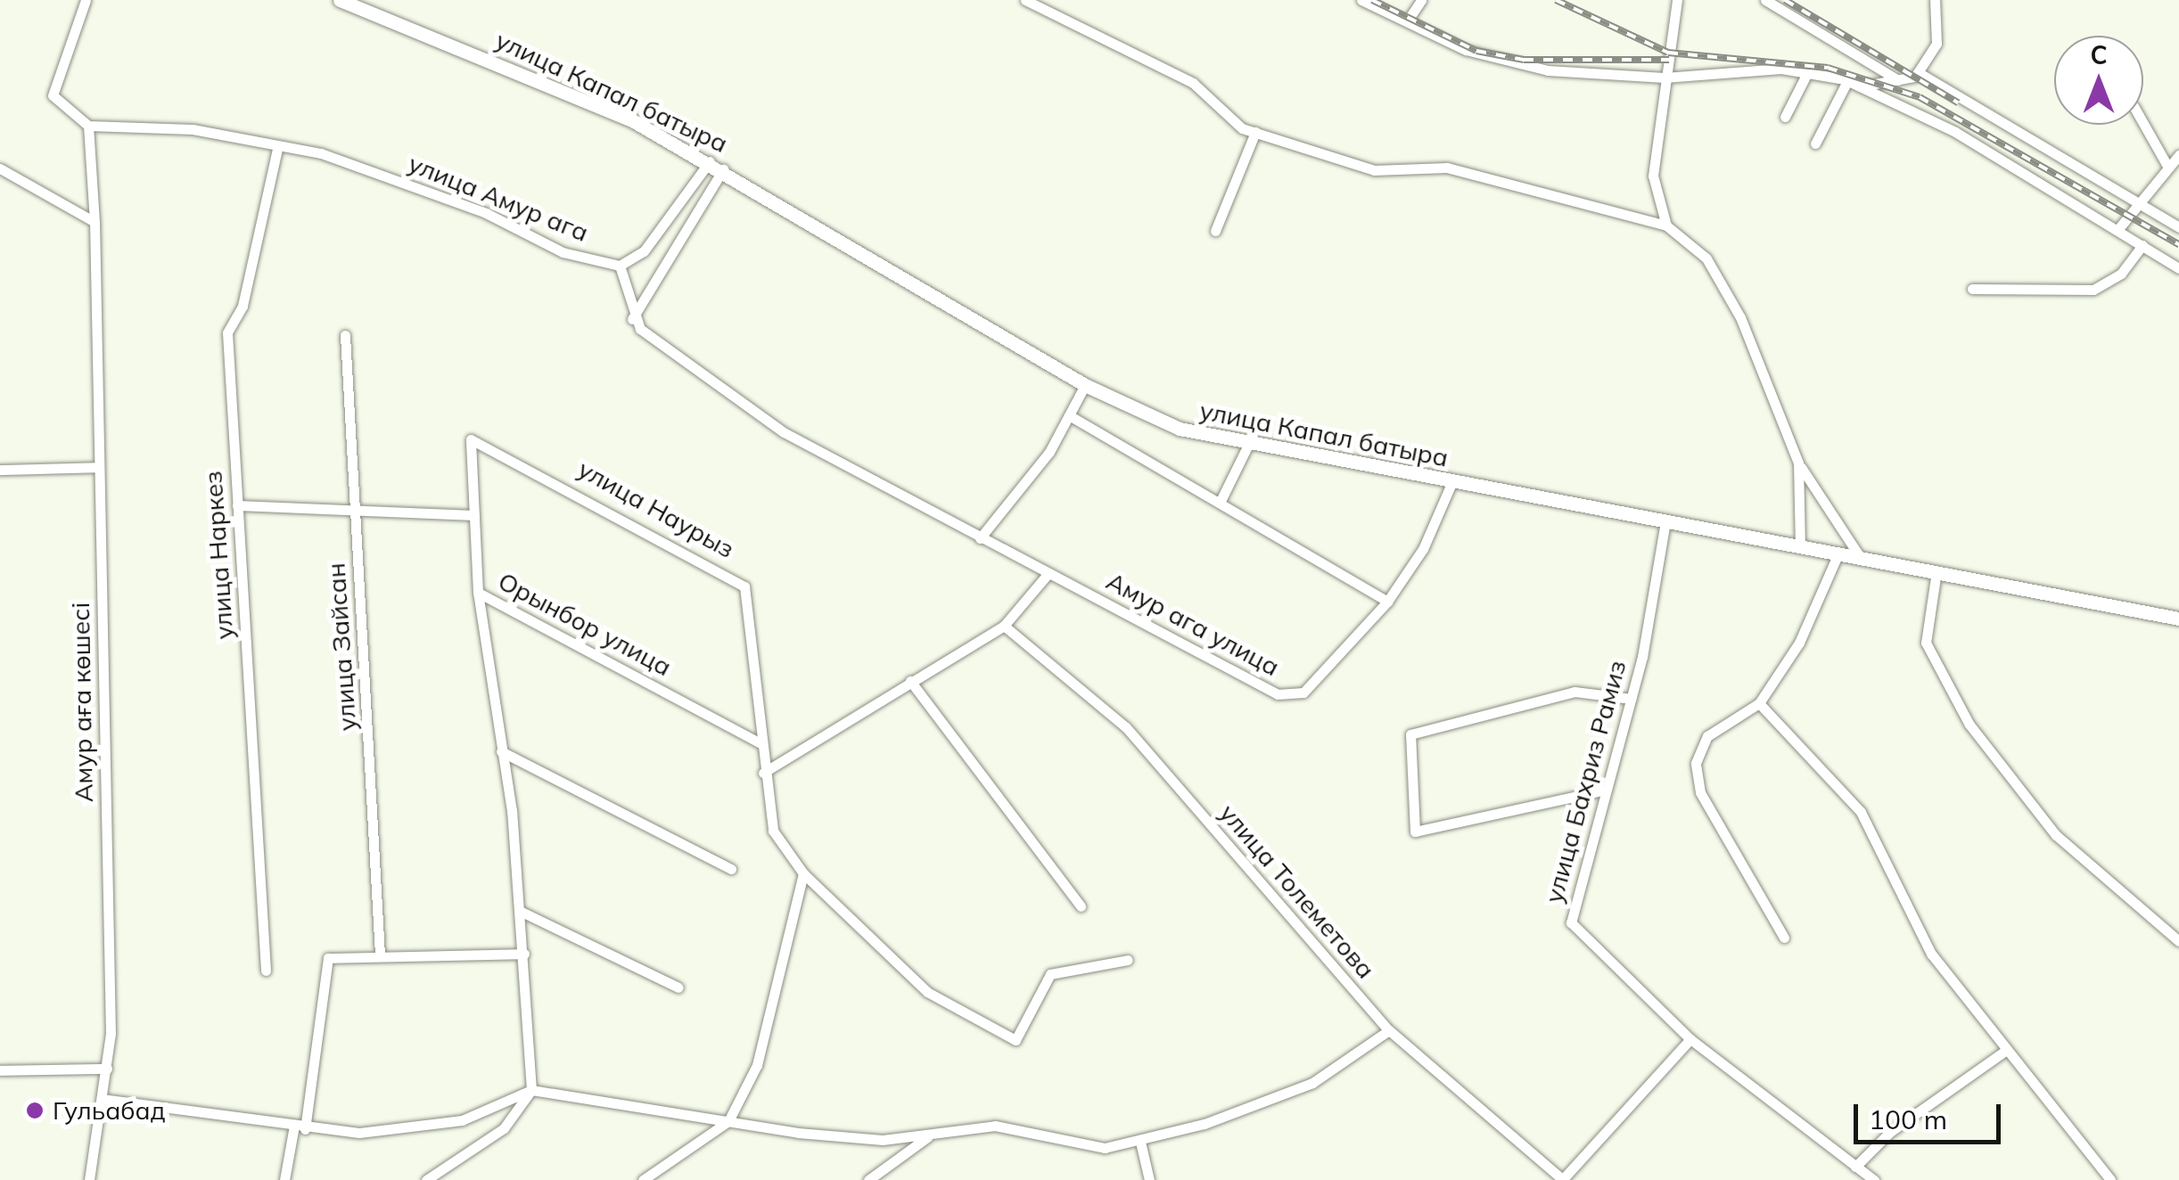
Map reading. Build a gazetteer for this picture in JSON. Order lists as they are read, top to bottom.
{
  "streets": {
    "main road": ["улица Капал батыра"],
    "street": [
      "улица Амур ага",
      "улица Наурыз",
      "улица Наркез",
      "Орынбор улица",
      "Амур ага улица",
      "улица Зайсан",
      "Амур аға көшесі",
      "улица Бахриз Рамиз",
      "улица Толеметова"
    ]
  },
  "crossings": [
    ["улица Капал батыра", "улица Бахриз Рамиз"],
    ["улица Амур ага", "улица Наркез"],
    ["улица Амур ага", "Амур аға көшесі"],
    ["улица Наурыз", "Орынбор улица"]
  ],
  "places": ["Гульабад"],
  "scale_bar": "100 m",
  "north": "top"
}
